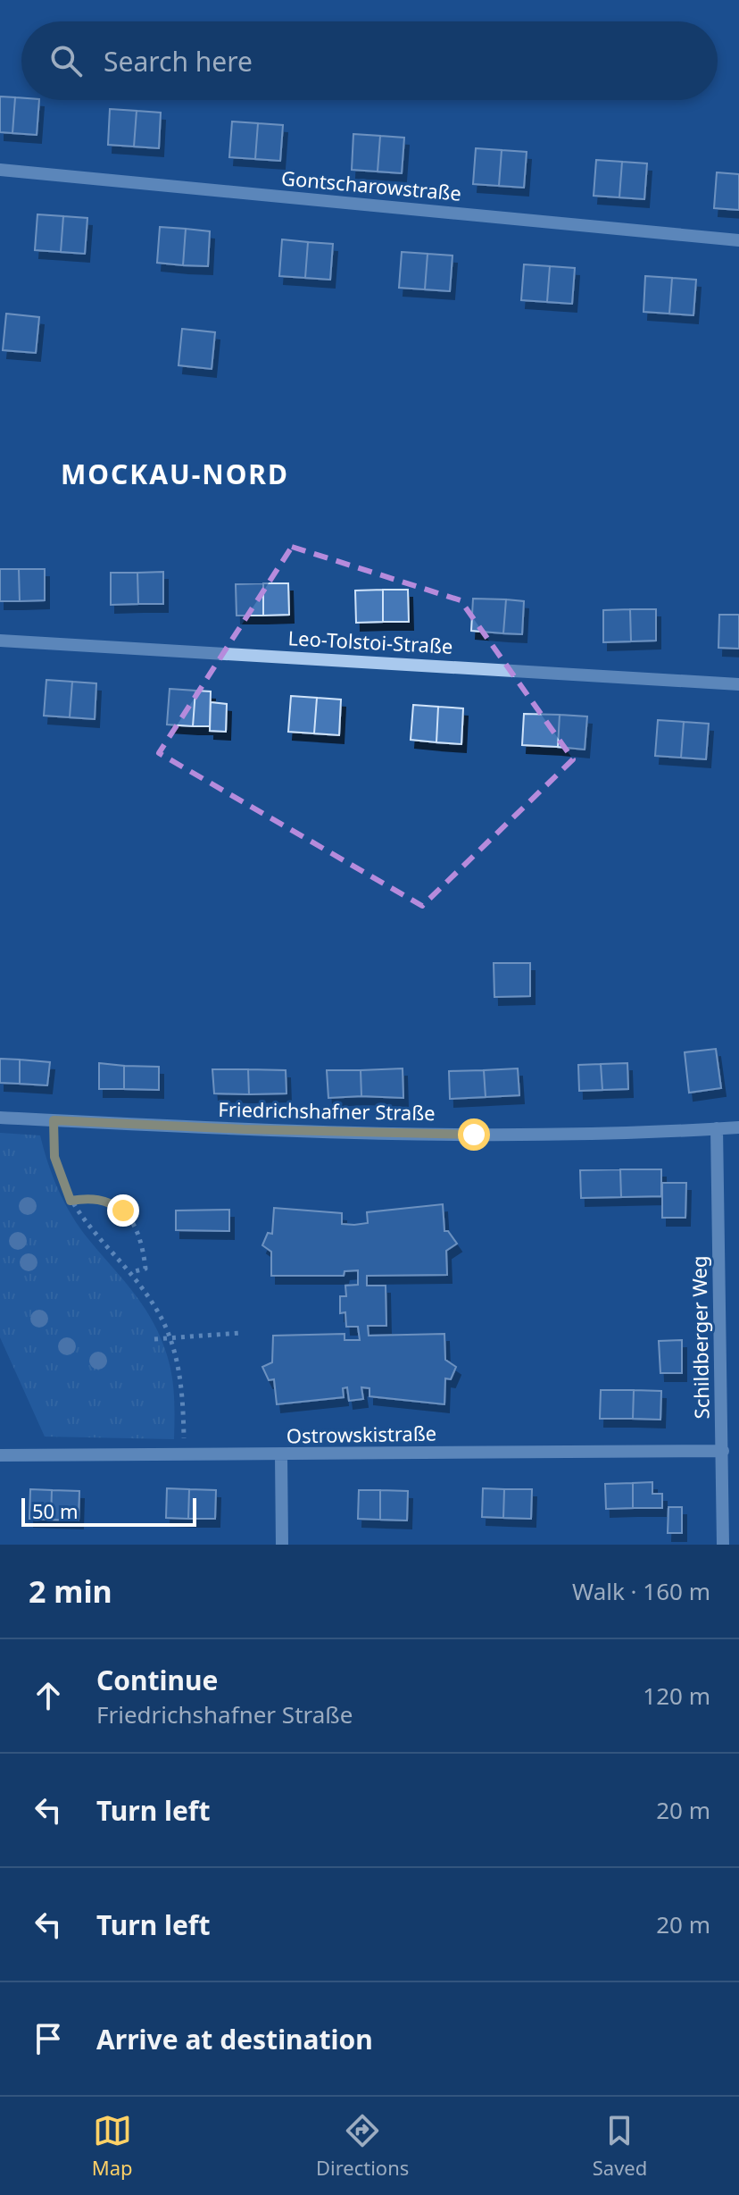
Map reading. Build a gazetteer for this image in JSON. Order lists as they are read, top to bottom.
{
  "streets": {
    "street": [
      "Gontscharowstraße",
      "Leo-Tolstoi-Straße",
      "Friedrichshafner Straße",
      "Schildberger Weg",
      "Ostrowskistraße"
    ]
  },
  "crossings": [
    ["Friedrichshafner Straße", "Schildberger Weg"],
    ["Schildberger Weg", "Ostrowskistraße"]
  ],
  "districts": ["MOCKAU-NORD"],
  "scale_bar": "50 m",
  "page": {
    "search": "Search here",
    "scale": "50 m",
    "heading": ["2 min", "Walk · 160 m"],
    "list": [
      ["Continue", "Friedrichshafner Straße", "120 m"],
      ["Turn left", "20 m"],
      ["Turn left", "20 m"],
      "Arrive at destination"
    ],
    "nav": ["Map", "Directions", "Saved"]
  }
}
